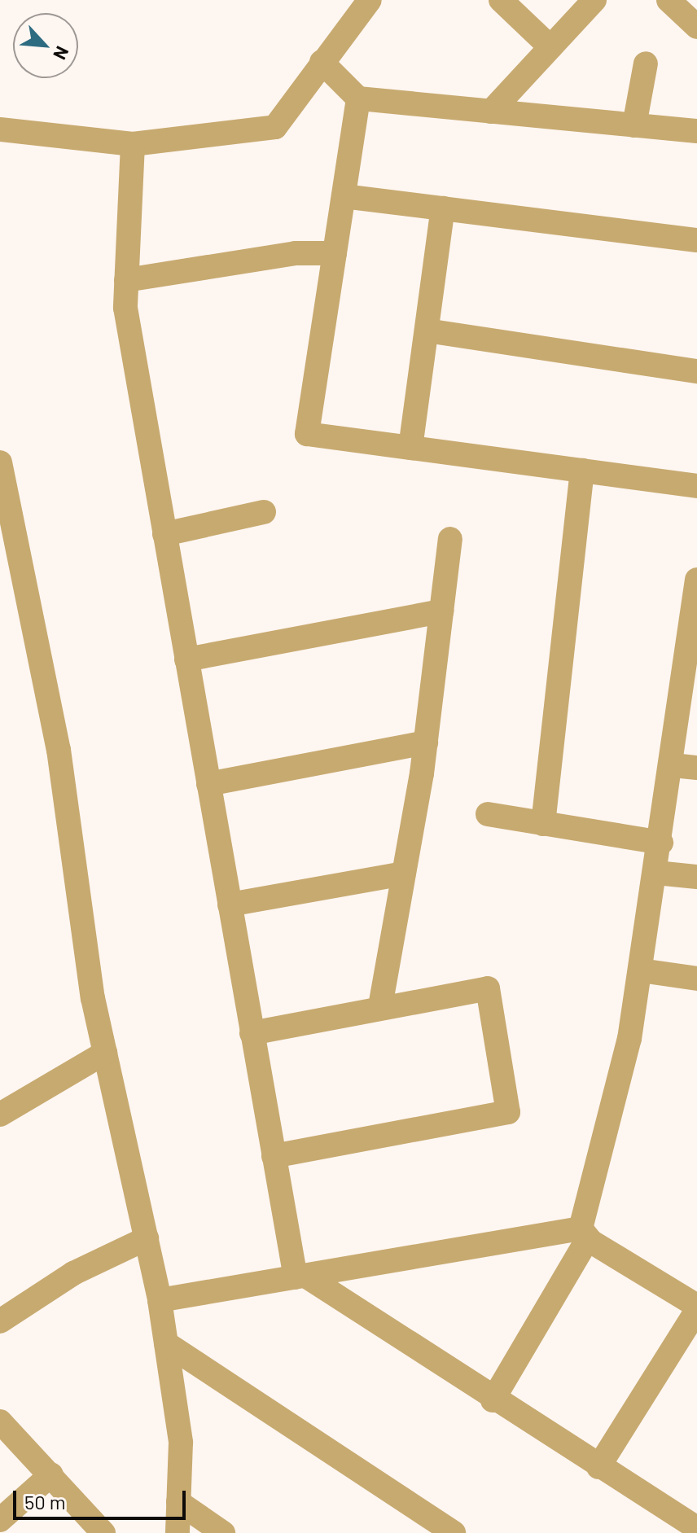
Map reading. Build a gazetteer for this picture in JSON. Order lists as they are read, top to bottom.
{
  "scale_bar": "50 m",
  "north": "bottom right"
}
